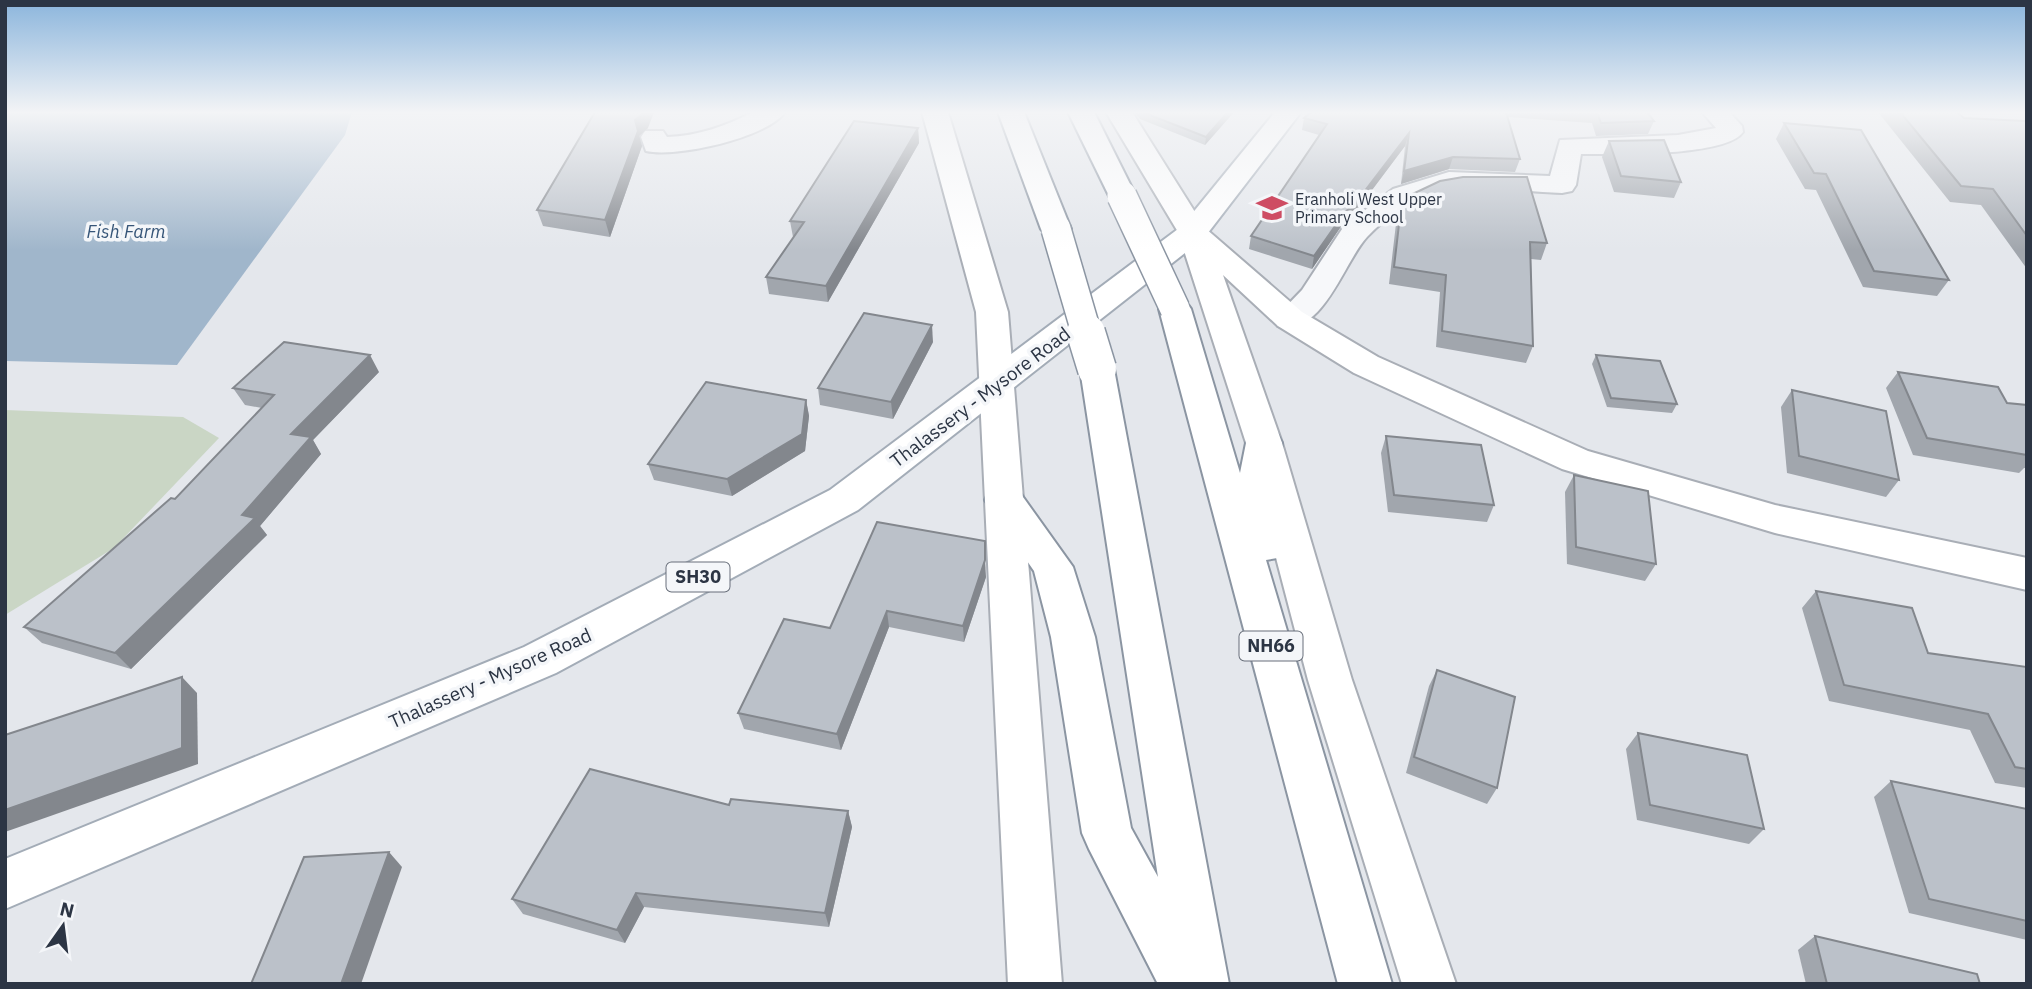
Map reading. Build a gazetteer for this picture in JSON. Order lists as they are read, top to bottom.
{
  "streets": {
    "main road": ["Thalassery - Mysore Road", "SH30", "NH66"]
  },
  "water": ["Fish Farm"],
  "places": {
    "school or university": ["Eranholi West Upper Primary School"]
  },
  "north": "top"
}
